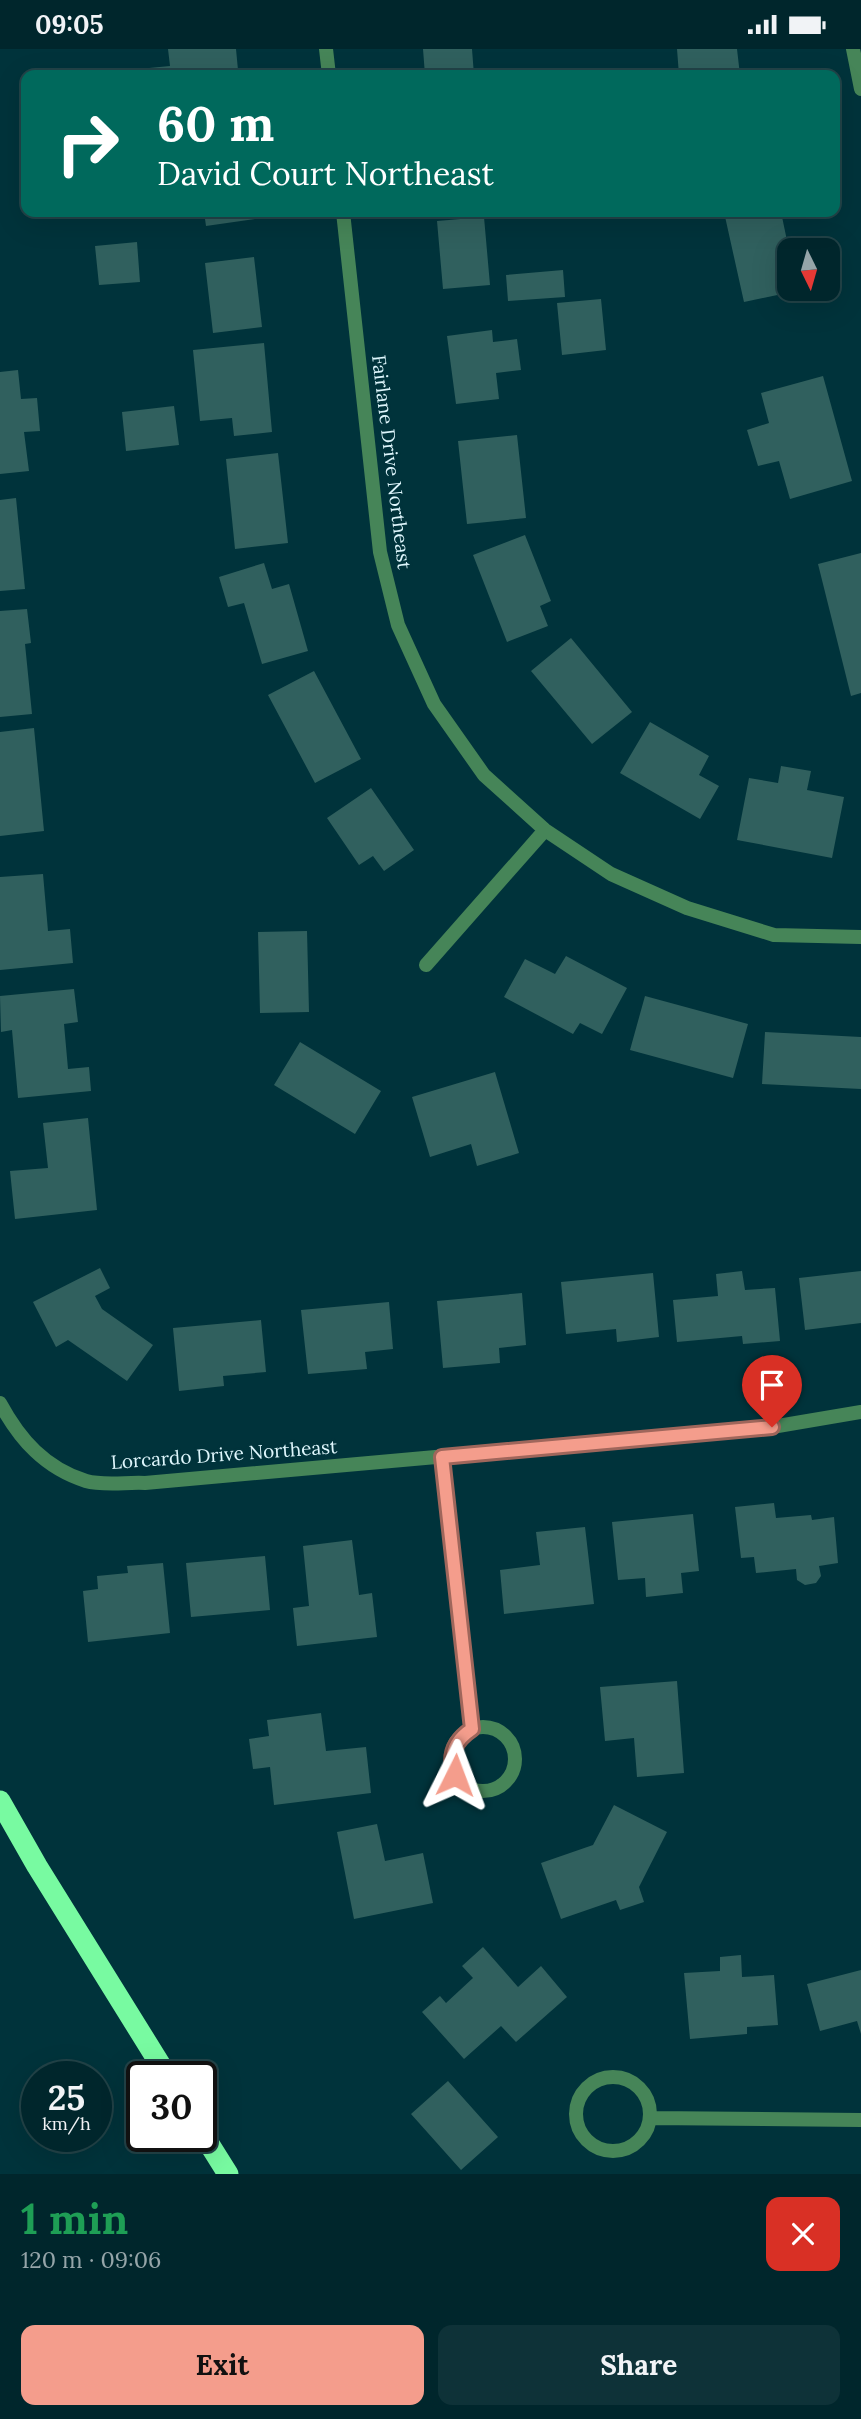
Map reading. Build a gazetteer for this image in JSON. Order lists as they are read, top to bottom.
{
  "streets": {
    "street": ["Fairlane Drive Northeast", "Lorcardo Drive Northeast"]
  },
  "north": "bottom",
  "page": {
    "status": "09:05",
    "turn": ["60 m", "David Court Northeast"],
    "speed": "25 km/h",
    "limit": "30",
    "heading": ["1 min", "120 m · 09:06"],
    "buttons": ["Exit", "Share"]
  }
}
